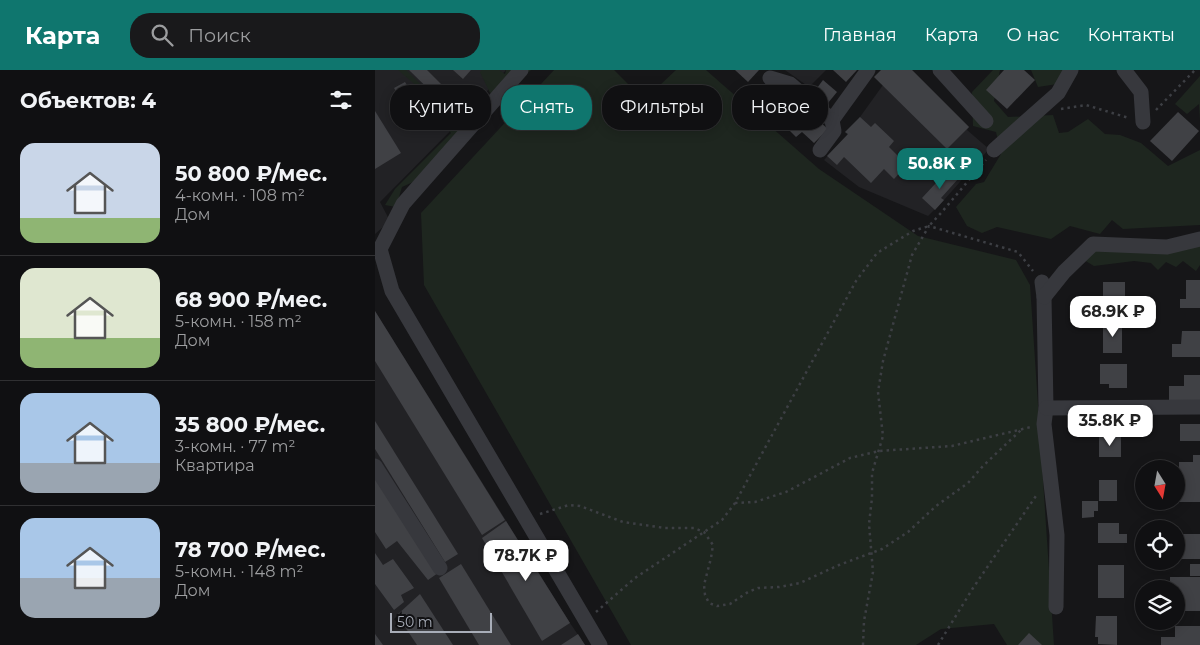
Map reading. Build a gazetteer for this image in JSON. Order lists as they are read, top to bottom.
{
  "scale_bar": "50 m",
  "north": "bottom",
  "page": {
    "header": "Карта",
    "search": "Поиск",
    "nav": [
      "Главная",
      "Карта",
      "О нас",
      "Контакты"
    ],
    "heading": "Объектов: 4",
    "chip": [
      "Купить",
      "Снять",
      "Фильтры",
      "Новое"
    ],
    "list": [
      {
        "name": "50 800 ₽/мес.",
        "note": "4-комн. · 108 m² · Дом"
      },
      {
        "name": "68 900 ₽/мес.",
        "note": "5-комн. · 158 m² · Дом"
      },
      {
        "name": "35 800 ₽/мес.",
        "note": "3-комн. · 77 m² · Квартира"
      },
      {
        "name": "78 700 ₽/мес.",
        "note": "5-комн. · 148 m² · Дом"
      }
    ],
    "price": [
      "50.8K ₽",
      "68.9K ₽",
      "35.8K ₽",
      "78.7K ₽"
    ],
    "scale": "50 m"
  }
}
